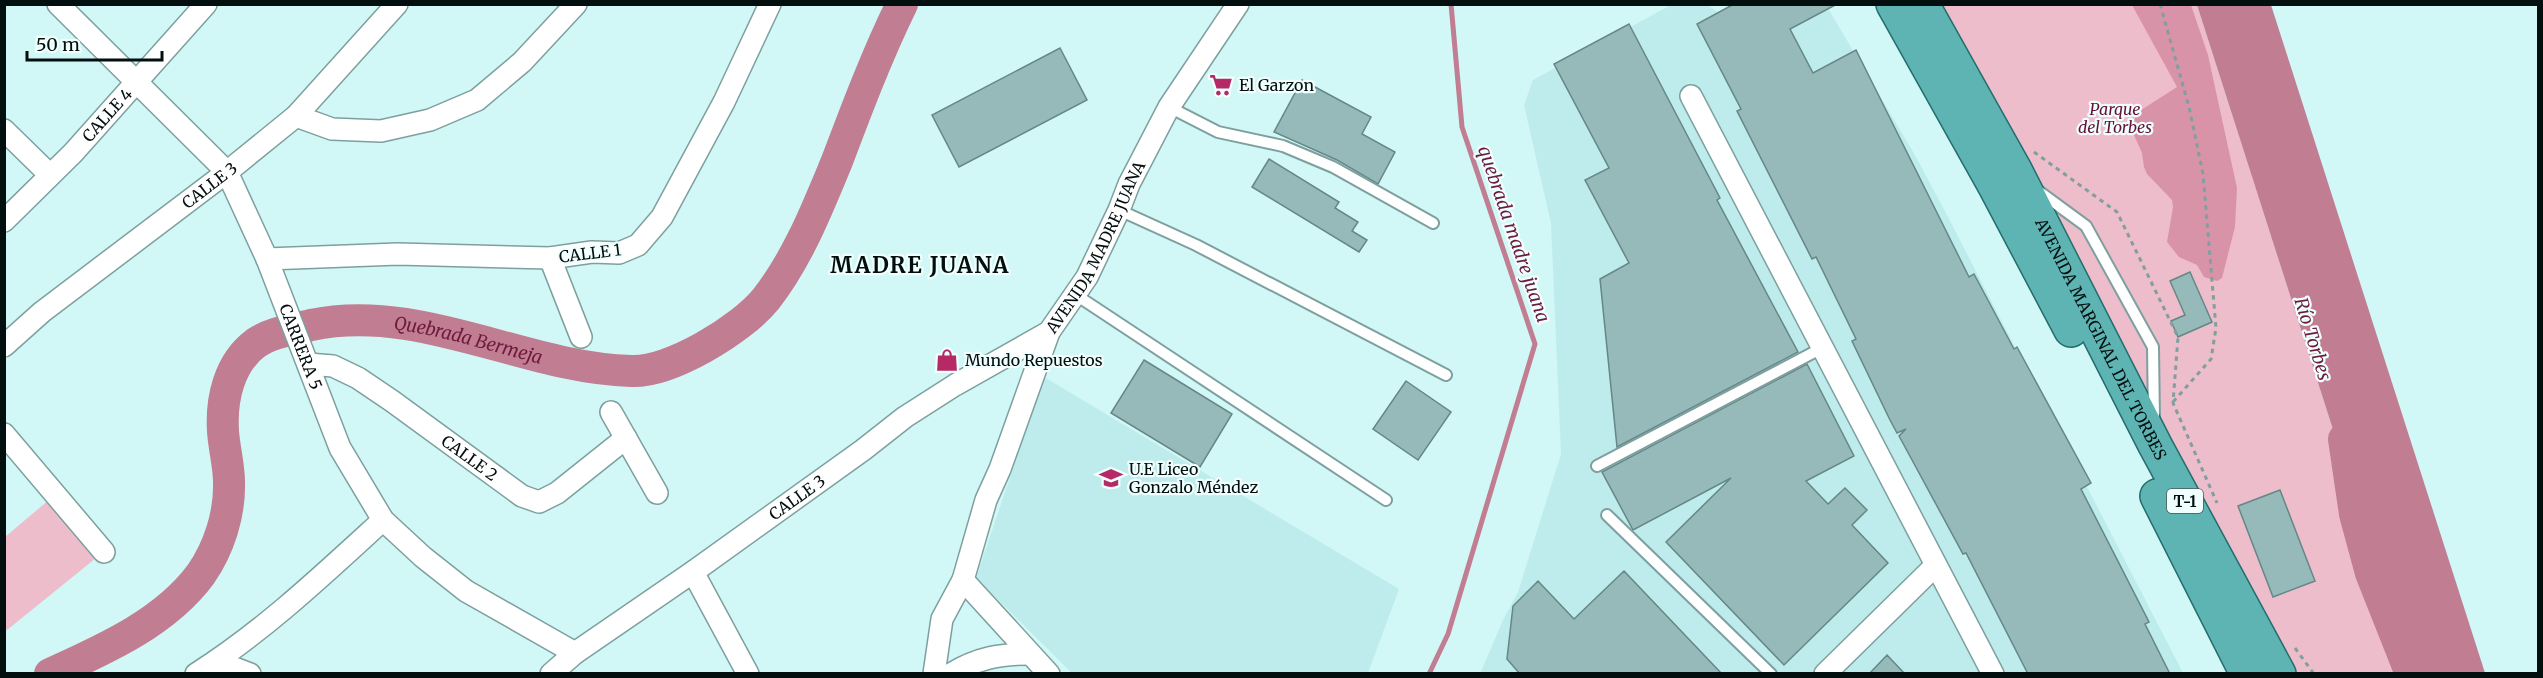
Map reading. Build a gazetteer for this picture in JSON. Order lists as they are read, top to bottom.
{
  "streets": {
    "highway": ["AVENIDA MARGINAL DEL TORBES", "T-1"],
    "street": [
      "CALLE 4",
      "CALLE 3",
      "AVENIDA MADRE JUANA",
      "CALLE 1",
      "CARRERA 5",
      "CALLE 2"
    ]
  },
  "crossings": [
    ["CALLE 4", "CARRERA 5"],
    ["CALLE 3", "AVENIDA MADRE JUANA"],
    ["CALLE 3", "CARRERA 5"],
    ["CALLE 1", "CARRERA 5"],
    ["CARRERA 5", "CALLE 2"]
  ],
  "districts": ["MADRE JUANA"],
  "water": ["quebrada madre juana", "Río Torbes", "Quebrada Bermeja"],
  "parks": ["Parque del Torbes"],
  "places": {
    "supermarket": ["El Garzon"],
    "shop": ["Mundo Repuestos"],
    "school or university": ["U.E Liceo Gonzalo Méndez"]
  },
  "scale_bar": "50 m"
}
